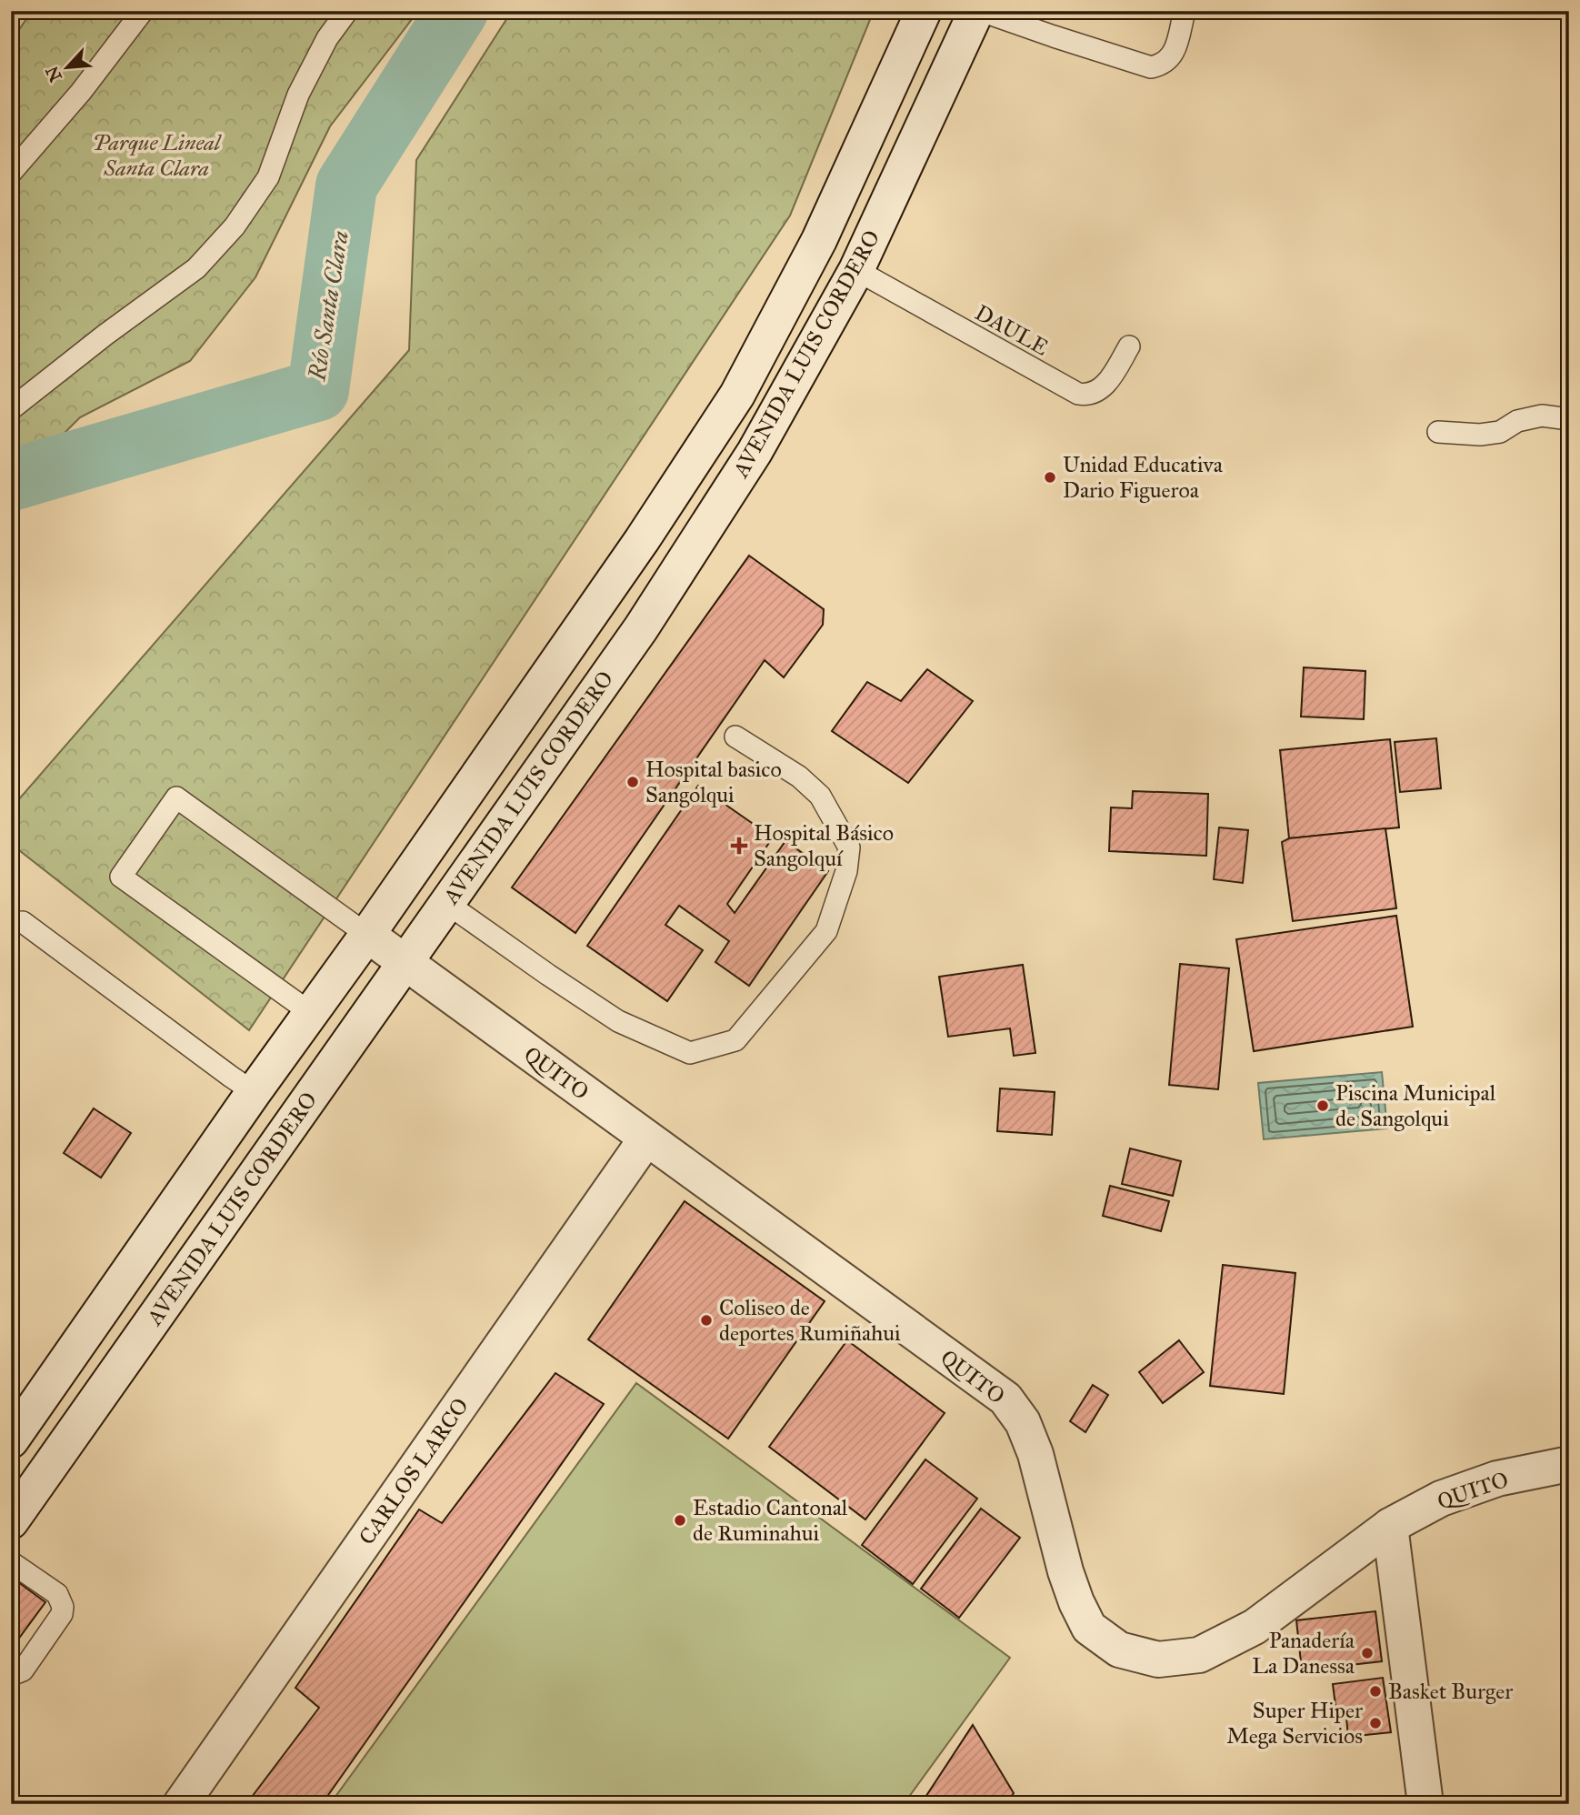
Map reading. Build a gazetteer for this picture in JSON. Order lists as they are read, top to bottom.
{
  "streets": {
    "main road": ["AVENIDA LUIS CORDERO", "QUITO", "CARLOS LARCO"],
    "lane": ["DAULE"]
  },
  "crossings": [
    ["DAULE", "AVENIDA LUIS CORDERO"],
    ["AVENIDA LUIS CORDERO", "QUITO"],
    ["QUITO", "CARLOS LARCO"]
  ],
  "water": ["Río Santa Clara"],
  "parks": ["Parque Lineal Santa Clara"],
  "places": {
    "other": [
      "Unidad Educativa Dario Figueroa",
      "Hospital basico Sangolqui",
      "Piscina Municipal de Sangolqui",
      "Coliseo de deportes Rumiñahui",
      "Estadio Cantonal de Ruminahui",
      "Panadería La Danessa",
      "Basket Burger",
      "Super Hiper Mega Servicios"
    ],
    "health": ["Hospital Básico Sangolquí"]
  },
  "north": "bottom left"
}
